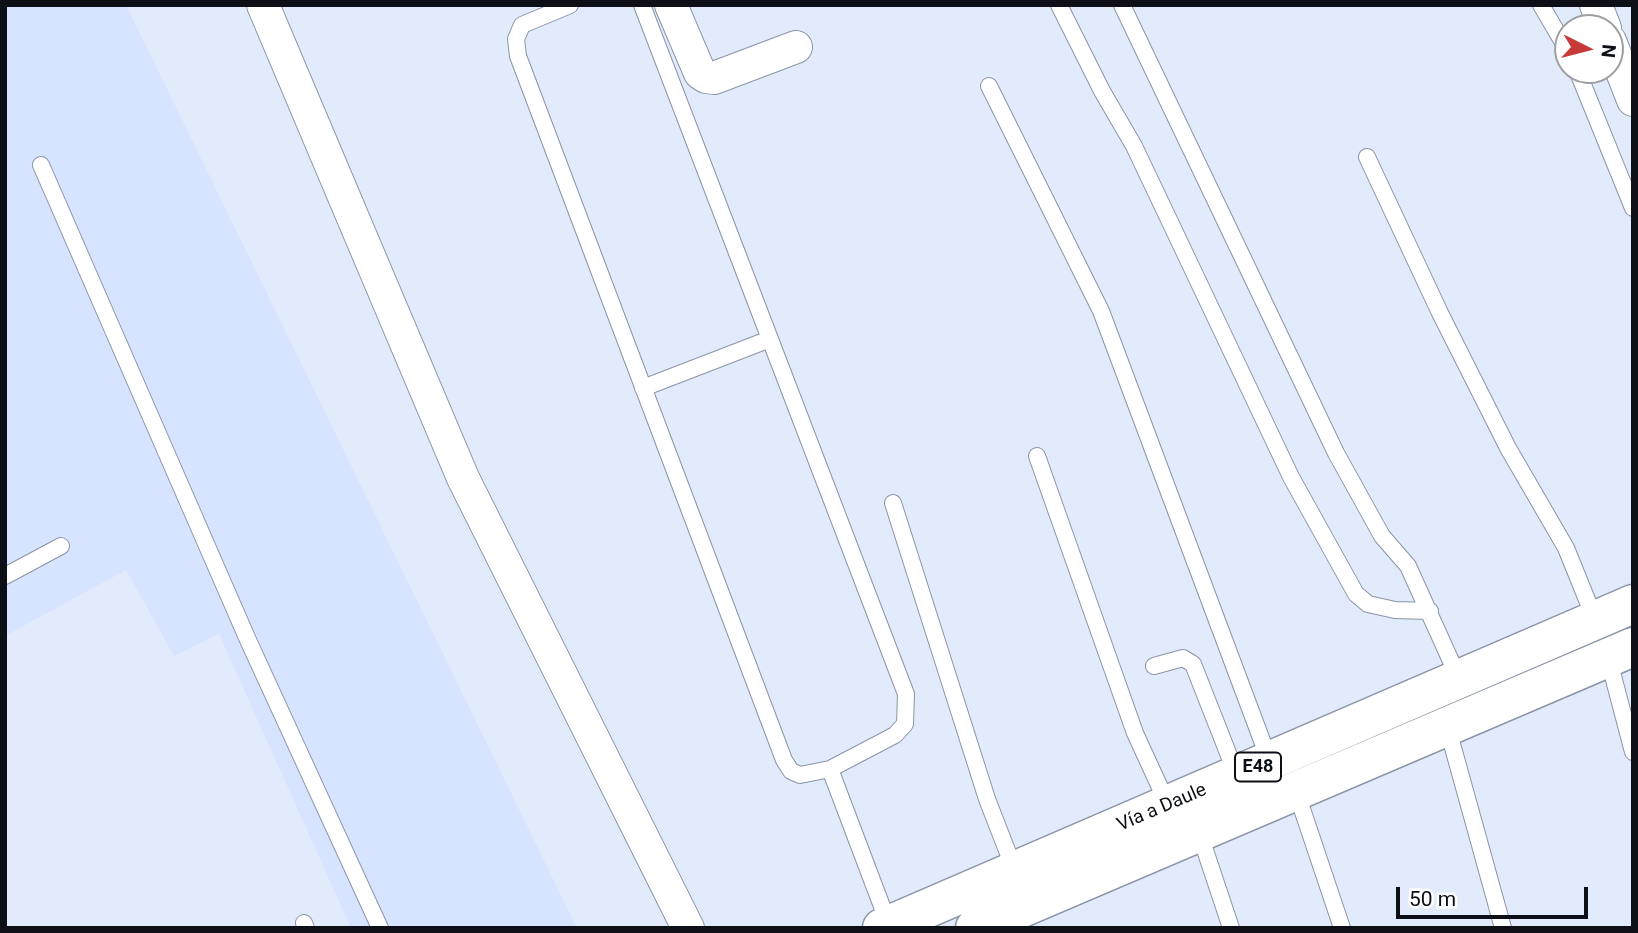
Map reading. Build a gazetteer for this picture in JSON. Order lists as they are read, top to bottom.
{
  "streets": {
    "highway": ["E48", "Vía a Daule"]
  },
  "scale_bar": "50 m",
  "north": "right"
}
